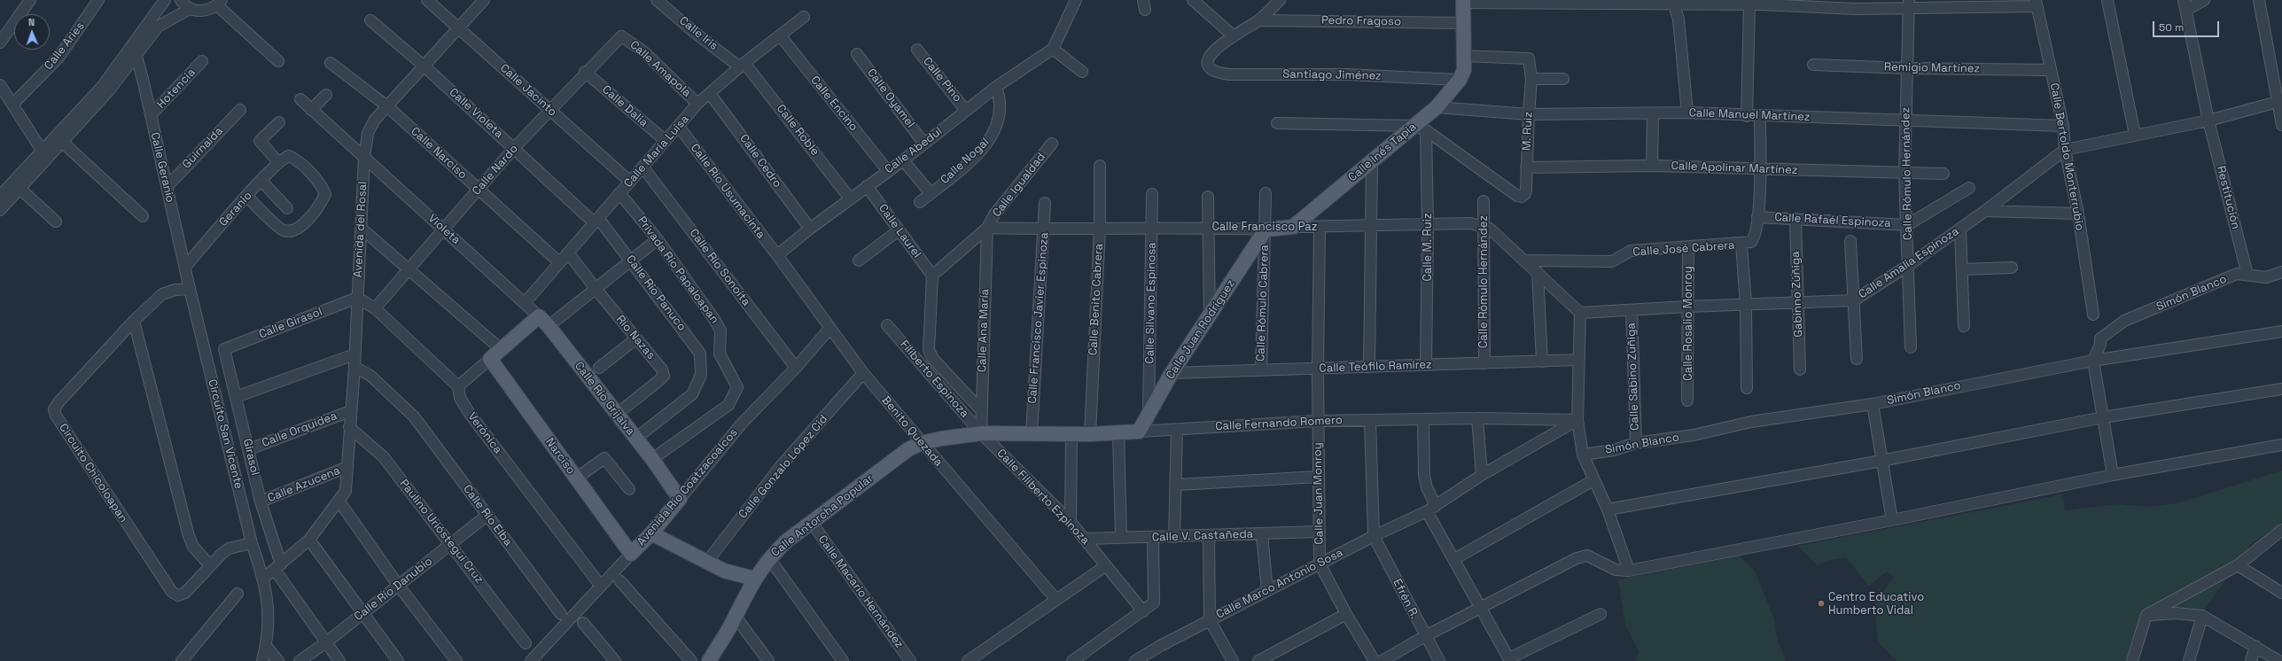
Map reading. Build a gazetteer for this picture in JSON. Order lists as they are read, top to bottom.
{
  "streets": {
    "main road": [
      "Calle Inés Tapia",
      "Calle Francisco Paz",
      "Calle Juan Rodríguez",
      "Calle Río Grijalva",
      "Calle Fernando Romero",
      "Narciso",
      "Avenida Río Coatzacoalcos",
      "Calle Antorcha Popular"
    ],
    "street": [
      "Pedro Fragoso",
      "Calle Iris",
      "Calle Aries",
      "Remigio Martínez",
      "Calle Amapola",
      "Santiago Jiménez",
      "Calle Pino",
      "Hotencia",
      "Calle Jacinto",
      "Calle Oyamel",
      "Calle Encino",
      "Calle Dalia",
      "Calle Violeta",
      "Calle Manuel Martínez",
      "Calle Roble",
      "M. Ruiz",
      "Guirnalda",
      "Calle Abedul",
      "Calle María Luisa",
      "Calle Narciso",
      "Calle Bertoldo Monterrubio",
      "Calle Cedro",
      "Calle Nogal",
      "Calle Geranio",
      "Calle Apolinar Martínez",
      "Calle Nardo",
      "Calle Rómulo Hernández",
      "Calle Igualdad",
      "Calle Río Usumacinta",
      "Restitución",
      "Geranio",
      "Calle Rafaél Espinoza",
      "Avenida del Rosal",
      "Violeta",
      "Calle Laurel",
      "Calle M. Ruiz",
      "Calle José Cabrera",
      "Calle Amalia Espinoza",
      "Calle Río Sonoita",
      "Privada Río Papaloapan",
      "Calle Río Panuco",
      "Simón Blanco",
      "Gabinno Zúñiga",
      "Calle Benito Cabrera",
      "Calle Silvano Espinosa",
      "Calle Rómulo Cabrera",
      "Calle Francisco Javier Espinoza",
      "Calle Girasol",
      "Calle Rosalio Monroy",
      "Calle Ana María",
      "Río Nazas",
      "Calle Teófilo Ramírez",
      "Calle Sabino Zuñiga",
      "Filiberto Espinoza",
      "Calle Orquídea",
      "Benito Quezada",
      "Verónica",
      "Circuito San Vicente",
      "Girasol",
      "Calle Gonzalo López Cid",
      "Circuito Chicoloapan",
      "Calle Azucena",
      "Calle Juan Monroy",
      "Calle Filiberto Ezpinoza",
      "Calle Río Elba",
      "Paulino Urióstegui Cruz",
      "Calle V. Castañeda",
      "Calle Marco Antonio Sosa",
      "Calle Río Danubio",
      "Calle Macario Hernández",
      "Efrén R."
    ]
  },
  "crossings": [
    ["Calle Iris", "Calle Roble"],
    ["Calle Iris", "Calle María Luisa"],
    ["Remigio Martínez", "Calle Bertoldo Monterrubio"],
    ["Remigio Martínez", "Calle Rómulo Hernández"],
    ["Calle Amapola", "Calle María Luisa"],
    ["Calle Amapola", "Calle Nardo"],
    ["Santiago Jiménez", "M. Ruiz"],
    ["Santiago Jiménez", "Calle Inés Tapia"],
    ["Calle Pino", "Calle Abedul"],
    ["Hotencia", "Calle Geranio"],
    ["Calle Jacinto", "Calle María Luisa"],
    ["Calle Jacinto", "Calle Nardo"],
    ["Calle Jacinto", "Avenida del Rosal"],
    ["Calle Oyamel", "Calle Abedul"],
    ["Calle Encino", "Calle Abedul"],
    ["Calle Encino", "Calle María Luisa"],
    ["Calle Dalia", "Calle María Luisa"],
    ["Calle Dalia", "Calle Nardo"],
    ["Calle Violeta", "Calle María Luisa"],
    ["Calle Violeta", "Calle Nardo"],
    ["Calle Violeta", "Avenida del Rosal"],
    ["Calle Violeta", "Calle Río Panuco"],
    ["Calle Manuel Martínez", "M. Ruiz"],
    ["Calle Manuel Martínez", "Calle Inés Tapia"],
    ["Calle Manuel Martínez", "Calle Bertoldo Monterrubio"],
    ["Calle Manuel Martínez", "Calle Rómulo Hernández"],
    ["Calle Roble", "Calle Abedul"],
    ["Calle Roble", "Calle María Luisa"],
    ["M. Ruiz", "Calle Inés Tapia"],
    ["M. Ruiz", "Calle Apolinar Martínez"],
    ["M. Ruiz", "Calle M. Ruiz"],
    ["Guirnalda", "Calle Geranio"],
    ["Calle Abedul", "Calle Cedro"],
    ["Calle Abedul", "Calle Nogal"],
    ["Calle Abedul", "Calle Río Usumacinta"],
    ["Calle Abedul", "Calle Laurel"],
    ["Calle Abedul", "Benito Quezada"],
    ["Calle María Luisa", "Calle Narciso"],
    ["Calle María Luisa", "Calle Cedro"],
    ["Calle María Luisa", "Calle Río Usumacinta"],
    ["Calle María Luisa", "Violeta"],
    ["Calle María Luisa", "Calle Río Sonoita"],
    ["Calle María Luisa", "Privada Río Papaloapan"],
    ["Calle María Luisa", "Calle Río Panuco"],
    ["Calle María Luisa", "Río Nazas"],
    ["Calle María Luisa", "Calle Río Grijalva"],
    ["Calle Inés Tapia", "Calle Francisco Paz"],
    ["Calle Inés Tapia", "Calle M. Ruiz"],
    ["Calle Narciso", "Calle Nardo"],
    ["Calle Narciso", "Avenida del Rosal"],
    ["Calle Bertoldo Monterrubio", "Calle Amalia Espinoza"],
    ["Calle Geranio", "Geranio"],
    ["Calle Geranio", "Circuito San Vicente"],
    ["Calle Geranio", "Circuito Chicoloapan"],
    ["Calle Apolinar Martínez", "Calle Rómulo Hernández"],
    ["Calle Nardo", "Violeta"],
    ["Calle Rómulo Hernández", "Calle Rafaél Espinoza"],
    ["Calle Rómulo Hernández", "Calle Francisco Paz"],
    ["Calle Rómulo Hernández", "Calle Amalia Espinoza"],
    ["Calle Rómulo Hernández", "Calle Teófilo Ramírez"],
    ["Calle Igualdad", "Calle Francisco Paz"],
    ["Calle Igualdad", "Calle Ana María"],
    ["Calle Río Usumacinta", "Benito Quezada"],
    ["Restitución", "Calle Amalia Espinoza"],
    ["Restitución", "Simón Blanco"],
    ["Calle Rafaél Espinoza", "Calle José Cabrera"],
    ["Calle Rafaél Espinoza", "Gabinno Zúñiga"],
    ["Calle Francisco Paz", "Calle M. Ruiz"],
    ["Calle Francisco Paz", "Calle José Cabrera"],
    ["Calle Francisco Paz", "Calle Amalia Espinoza"],
    ["Calle Francisco Paz", "Calle Benito Cabrera"],
    ["Calle Francisco Paz", "Calle Silvano Espinosa"],
    ["Calle Francisco Paz", "Calle Rómulo Cabrera"],
    ["Calle Francisco Paz", "Calle Francisco Javier Espinoza"],
    ["Calle Francisco Paz", "Calle Juan Rodríguez"],
    ["Calle Francisco Paz", "Calle Ana María"],
    ["Calle Francisco Paz", "Calle Juan Monroy"],
    ["Avenida del Rosal", "Violeta"],
    ["Avenida del Rosal", "Calle Girasol"],
    ["Avenida del Rosal", "Calle Orquídea"],
    ["Avenida del Rosal", "Circuito San Vicente"],
    ["Avenida del Rosal", "Girasol"],
    ["Avenida del Rosal", "Calle Azucena"],
    ["Avenida del Rosal", "Calle Río Elba"],
    ["Avenida del Rosal", "Paulino Urióstegui Cruz"],
    ["Violeta", "Calle Río Grijalva"],
    ["Calle M. Ruiz", "Calle Teófilo Ramírez"],
    ["Calle José Cabrera", "Calle Rosalio Monroy"],
    ["Calle Amalia Espinoza", "Gabinno Zúñiga"],
    ["Calle Amalia Espinoza", "Calle Rosalio Monroy"],
    ["Calle Amalia Espinoza", "Calle Sabino Zuñiga"],
    ["Calle Río Sonoita", "Avenida Río Coatzacoalcos"],
    ["Privada Río Papaloapan", "Calle Río Grijalva"],
    ["Calle Río Panuco", "Calle Río Grijalva"],
    ["Simón Blanco", "Calle Sabino Zuñiga"],
    ["Calle Benito Cabrera", "Calle Fernando Romero"],
    ["Calle Silvano Espinosa", "Calle Juan Rodríguez"],
    ["Calle Rómulo Cabrera", "Calle Juan Rodríguez"],
    ["Calle Rómulo Cabrera", "Calle Teófilo Ramírez"],
    ["Calle Francisco Javier Espinoza", "Calle Fernando Romero"],
    ["Calle Girasol", "Girasol"],
    ["Calle Juan Rodríguez", "Calle Teófilo Ramírez"],
    ["Calle Juan Rodríguez", "Calle Fernando Romero"],
    ["Calle Ana María", "Filiberto Espinoza"],
    ["Calle Ana María", "Calle Fernando Romero"],
    ["Calle Ana María", "Calle Filiberto Ezpinoza"],
    ["Calle Ana María", "Calle Antorcha Popular"],
    ["Río Nazas", "Calle Río Grijalva"],
    ["Calle Teófilo Ramírez", "Calle Juan Monroy"],
    ["Filiberto Espinoza", "Calle Fernando Romero"],
    ["Filiberto Espinoza", "Calle Filiberto Ezpinoza"],
    ["Filiberto Espinoza", "Calle Antorcha Popular"],
    ["Calle Río Grijalva", "Avenida Río Coatzacoalcos"],
    ["Calle Fernando Romero", "Calle Juan Monroy"],
    ["Calle Fernando Romero", "Calle Filiberto Ezpinoza"],
    ["Calle Fernando Romero", "Calle Antorcha Popular"],
    ["Calle Orquídea", "Girasol"],
    ["Benito Quezada", "Calle Gonzalo López Cid"],
    ["Benito Quezada", "Avenida Río Coatzacoalcos"],
    ["Benito Quezada", "Calle Antorcha Popular"],
    ["Verónica", "Avenida Río Coatzacoalcos"],
    ["Circuito San Vicente", "Circuito Chicoloapan"],
    ["Narciso", "Avenida Río Coatzacoalcos"],
    ["Girasol", "Calle Azucena"],
    ["Girasol", "Calle Río Danubio"],
    ["Calle Juan Monroy", "Calle V. Castañeda"],
    ["Calle Juan Monroy", "Calle Marco Antonio Sosa"],
    ["Calle Filiberto Ezpinoza", "Calle Antorcha Popular"],
    ["Calle Filiberto Ezpinoza", "Calle V. Castañeda"],
    ["Calle Río Elba", "Calle Río Danubio"],
    ["Calle Antorcha Popular", "Calle Macario Hernández"],
    ["Paulino Urióstegui Cruz", "Calle Río Danubio"],
    ["Calle Marco Antonio Sosa", "Efrén R."]
  ],
  "places": ["Centro Educativo Humberto Vidal"],
  "scale_bar": "50 m",
  "north": "top"
}
